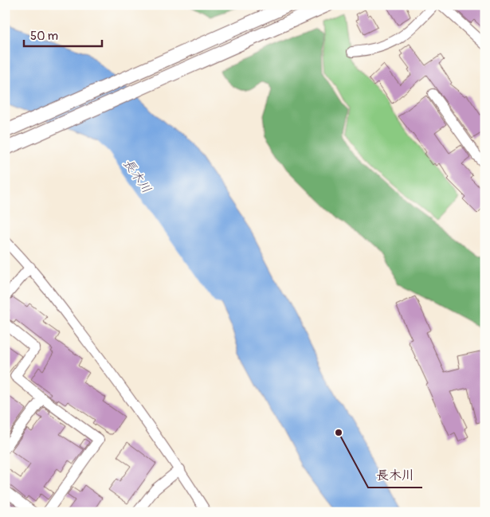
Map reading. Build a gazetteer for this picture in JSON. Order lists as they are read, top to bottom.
{
  "water": ["長木川"],
  "places": ["長木川"],
  "scale_bar": "50 m"
}
